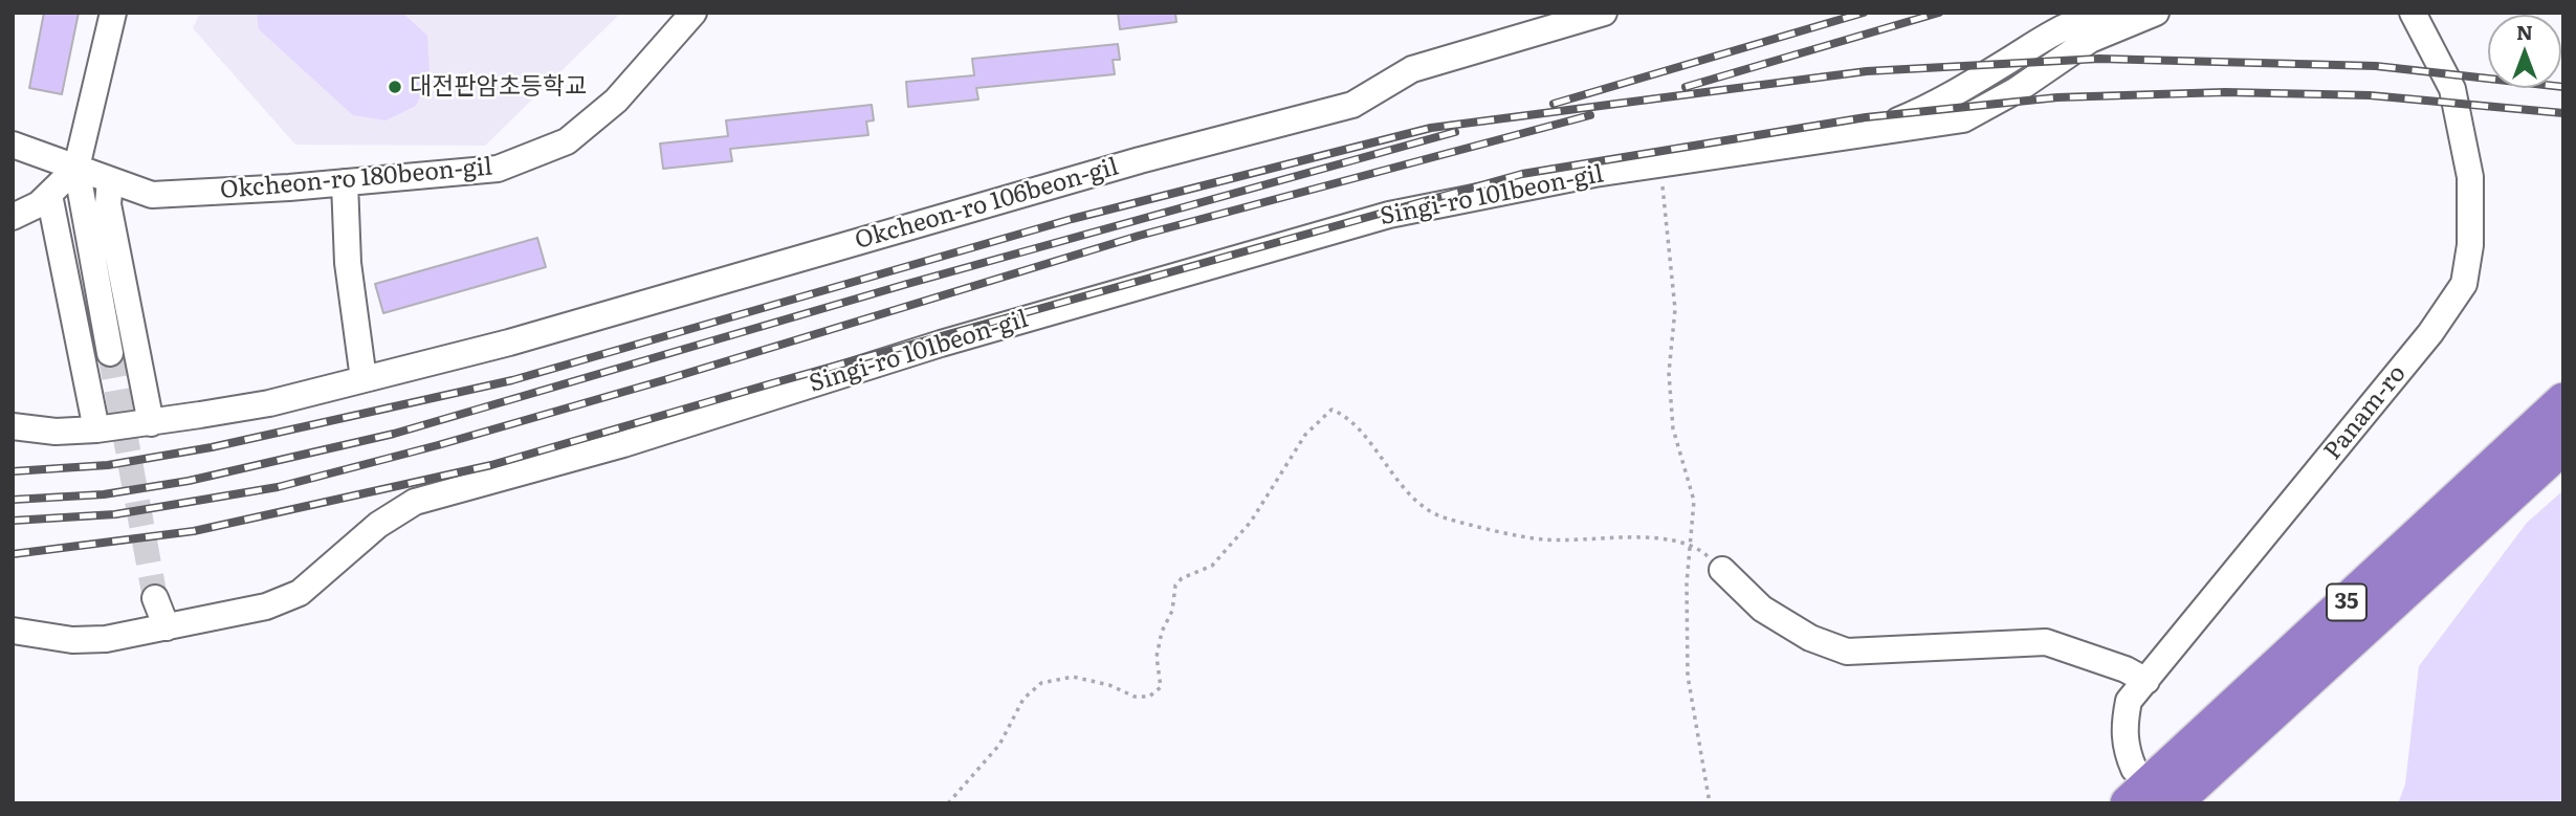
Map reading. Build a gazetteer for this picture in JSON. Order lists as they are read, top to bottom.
{
  "streets": {
    "highway": ["35"],
    "street": [
      "Okcheon-ro 180beon-gil",
      "Singi-ro 101beon-gil",
      "Okcheon-ro 106beon-gil",
      "Panam-ro"
    ]
  },
  "crossings": [
    ["Panam-ro", "35"]
  ],
  "places": ["대전판암초등학교"],
  "north": "top"
}
